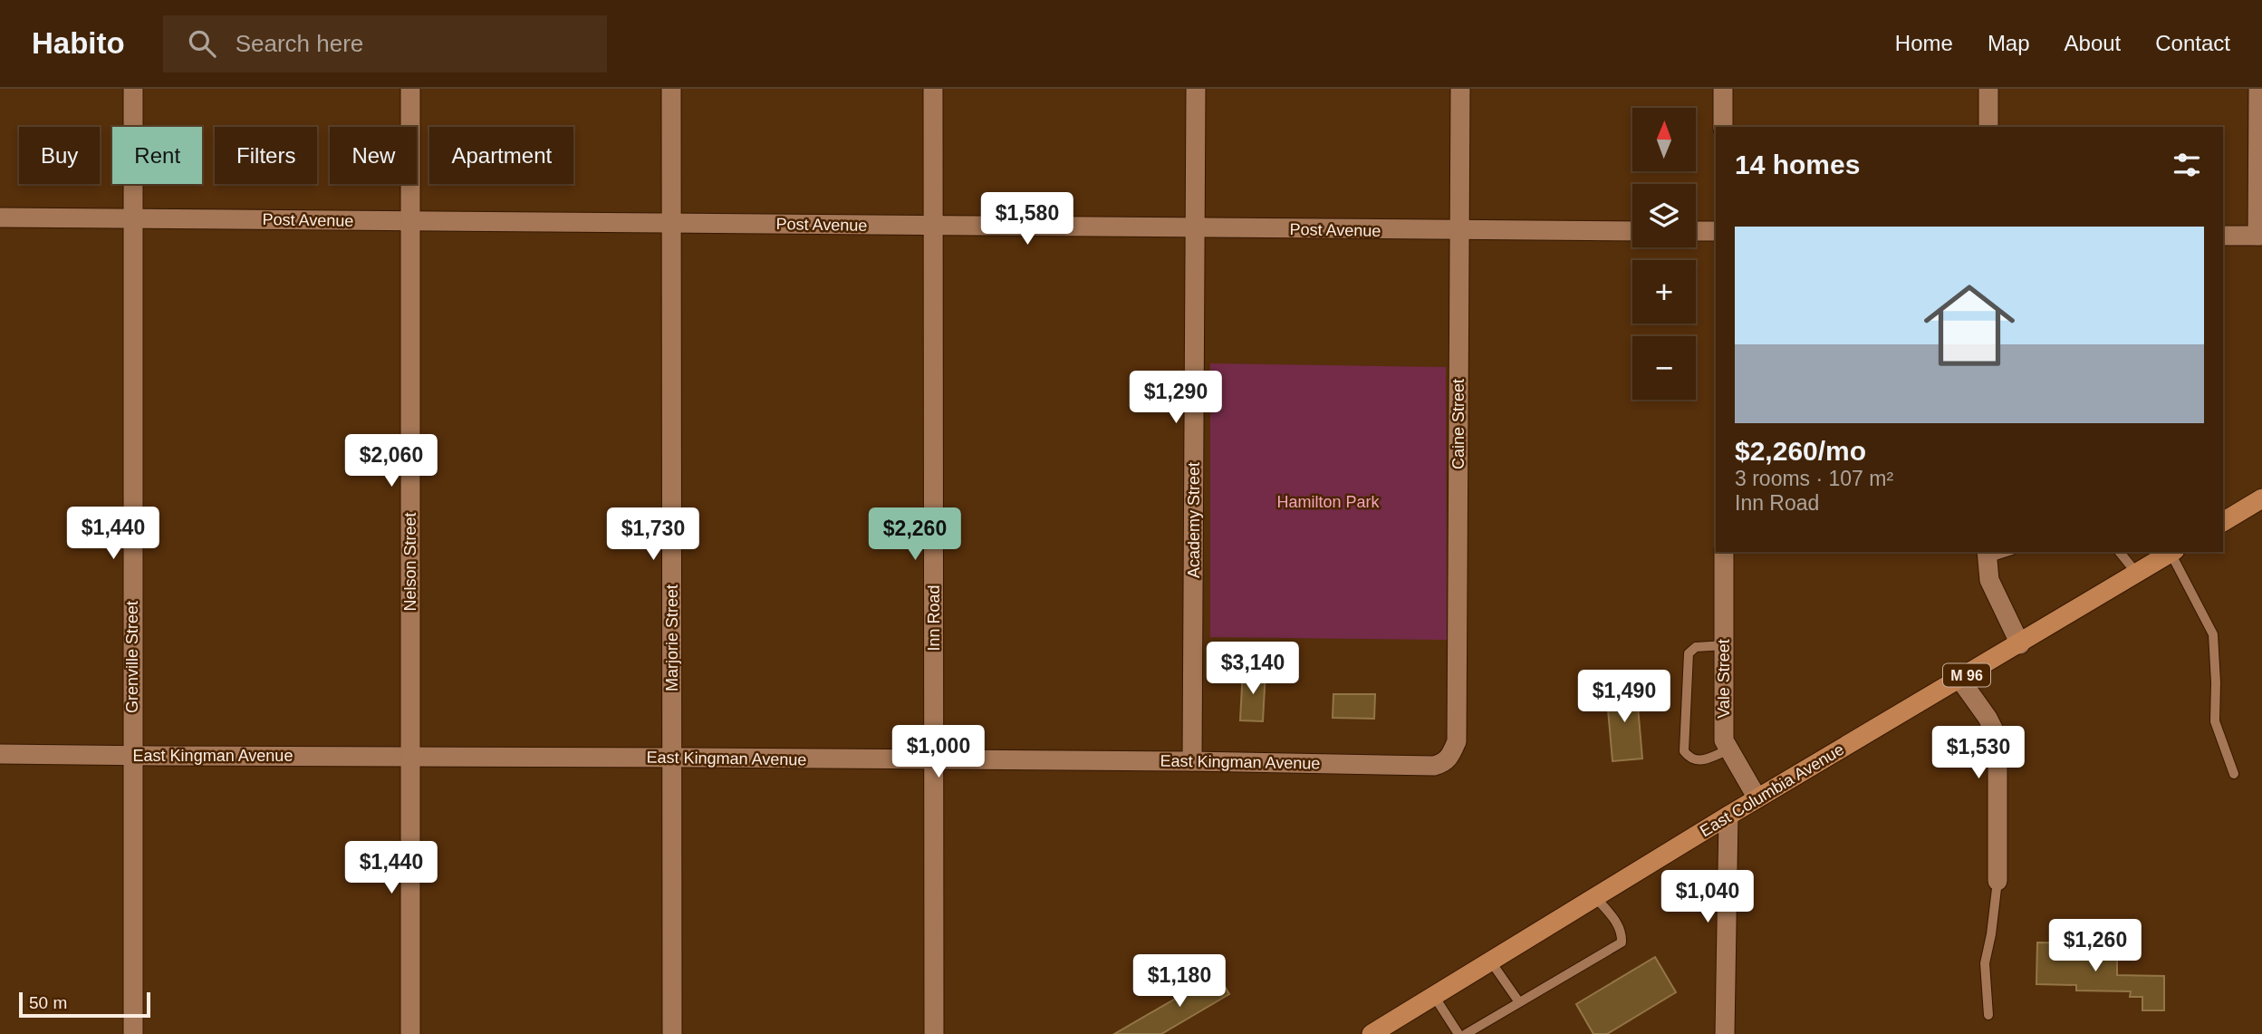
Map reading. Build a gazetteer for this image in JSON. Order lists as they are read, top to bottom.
{
  "streets": {
    "main road": ["M 96", "East Columbia Avenue"],
    "street": [
      "Post Avenue",
      "Caine Street",
      "Academy Street",
      "Nelson Street",
      "Inn Road",
      "Marjorie Street",
      "Grenville Street",
      "Vale Street",
      "East Kingman Avenue"
    ]
  },
  "crossings": [
    ["Post Avenue", "Caine Street"],
    ["Post Avenue", "Academy Street"],
    ["Post Avenue", "Nelson Street"],
    ["Post Avenue", "Inn Road"],
    ["Post Avenue", "Marjorie Street"],
    ["Post Avenue", "Grenville Street"],
    ["Caine Street", "East Kingman Avenue"],
    ["Academy Street", "East Kingman Avenue"],
    ["Nelson Street", "East Kingman Avenue"],
    ["Inn Road", "East Kingman Avenue"],
    ["Marjorie Street", "East Kingman Avenue"],
    ["Grenville Street", "East Kingman Avenue"],
    ["Vale Street", "East Columbia Avenue"]
  ],
  "parks": ["Hamilton Park"],
  "scale_bar": "50 m",
  "north": "top",
  "page": {
    "header": "Habito",
    "search": "Search here",
    "nav": [
      "Home",
      "Map",
      "About",
      "Contact"
    ],
    "map_buttons": ["+", "−"],
    "chip": [
      "Buy",
      "Rent",
      "Filters",
      "New",
      "Apartment"
    ],
    "heading": "14 homes",
    "price": [
      "$1,580",
      "$1,290",
      "$2,060",
      "$1,440",
      "$1,730",
      "$2,260",
      "$3,140",
      "$1,490",
      "$1,000",
      "$1,530",
      "$1,440",
      "$1,040",
      "$1,260",
      "$1,180"
    ],
    "list": [
      {
        "name": "$2,260/mo",
        "note": "3 rooms · 107 m² · Inn Road"
      }
    ],
    "scale": "50 m"
  }
}
